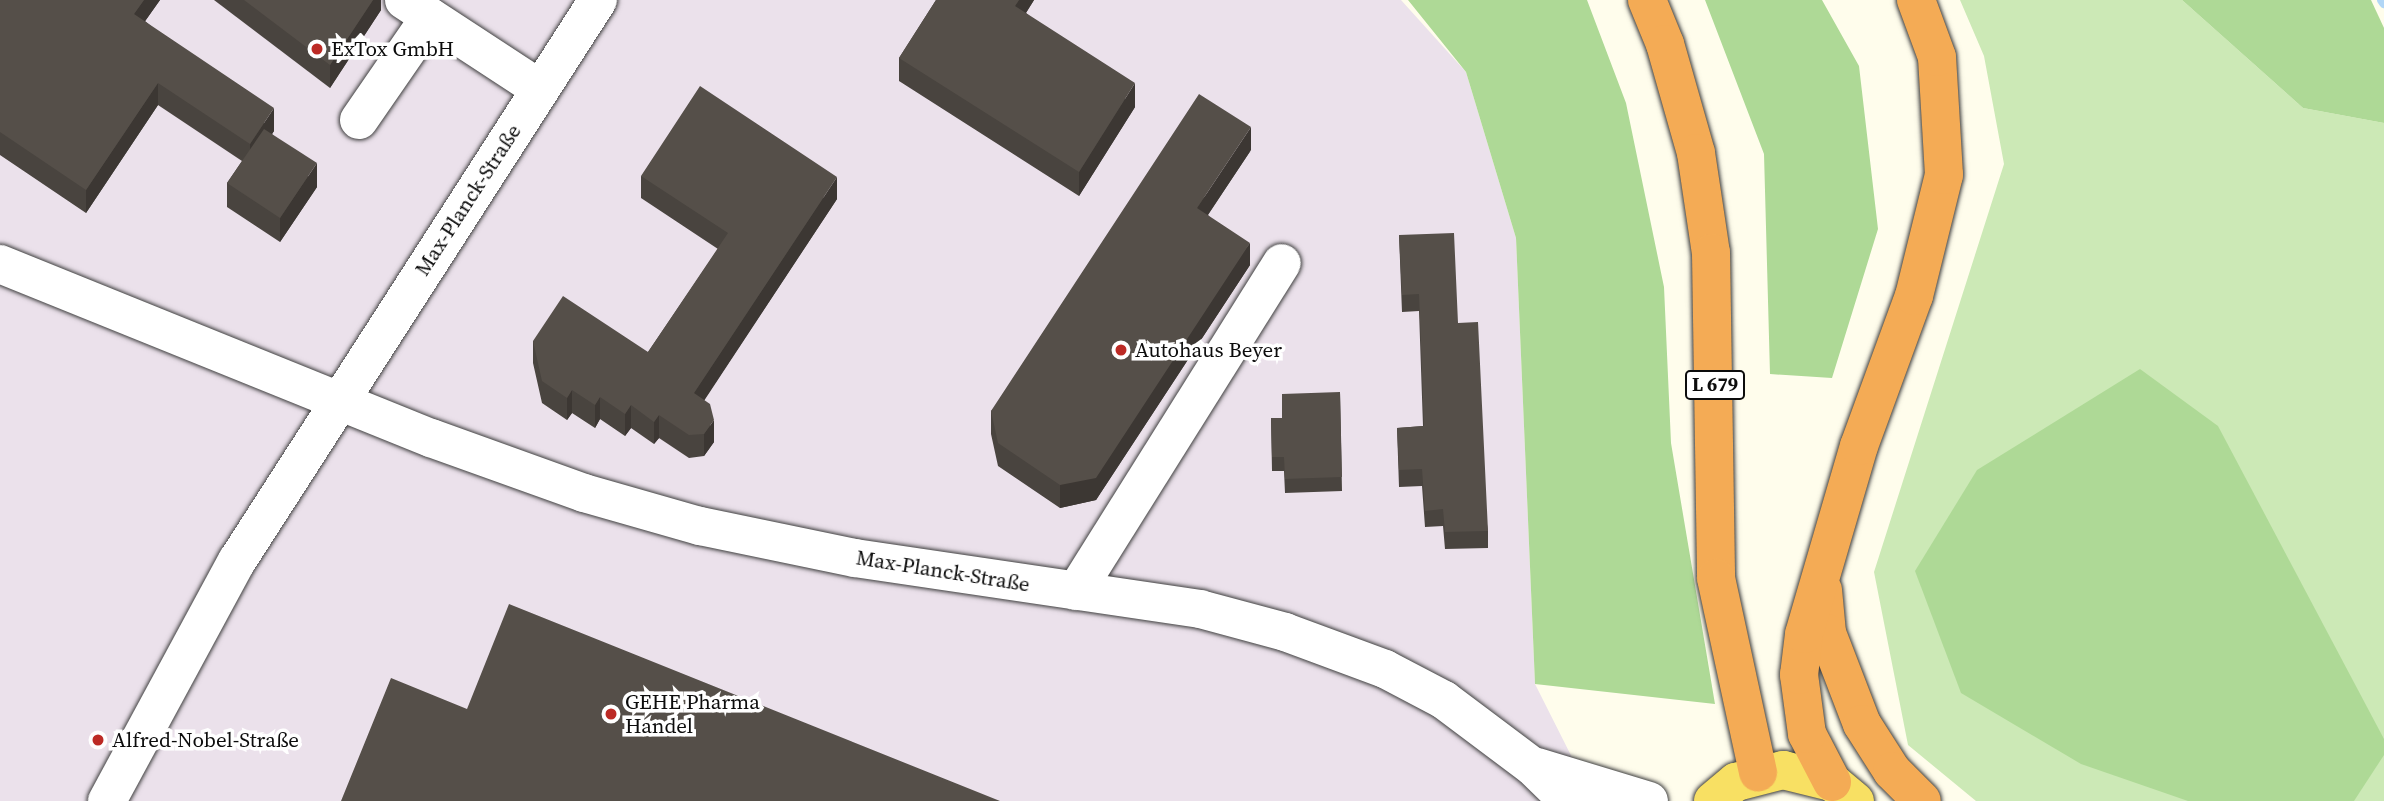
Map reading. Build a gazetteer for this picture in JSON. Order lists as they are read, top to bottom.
{
  "streets": {
    "highway": ["L 679"],
    "street": ["Max-Planck-Straße"]
  },
  "places": [
    "ExTox GmbH",
    "Autohaus Beyer",
    "GEHE Pharma Handel",
    "Alfred-Nobel-Straße"
  ]
}
